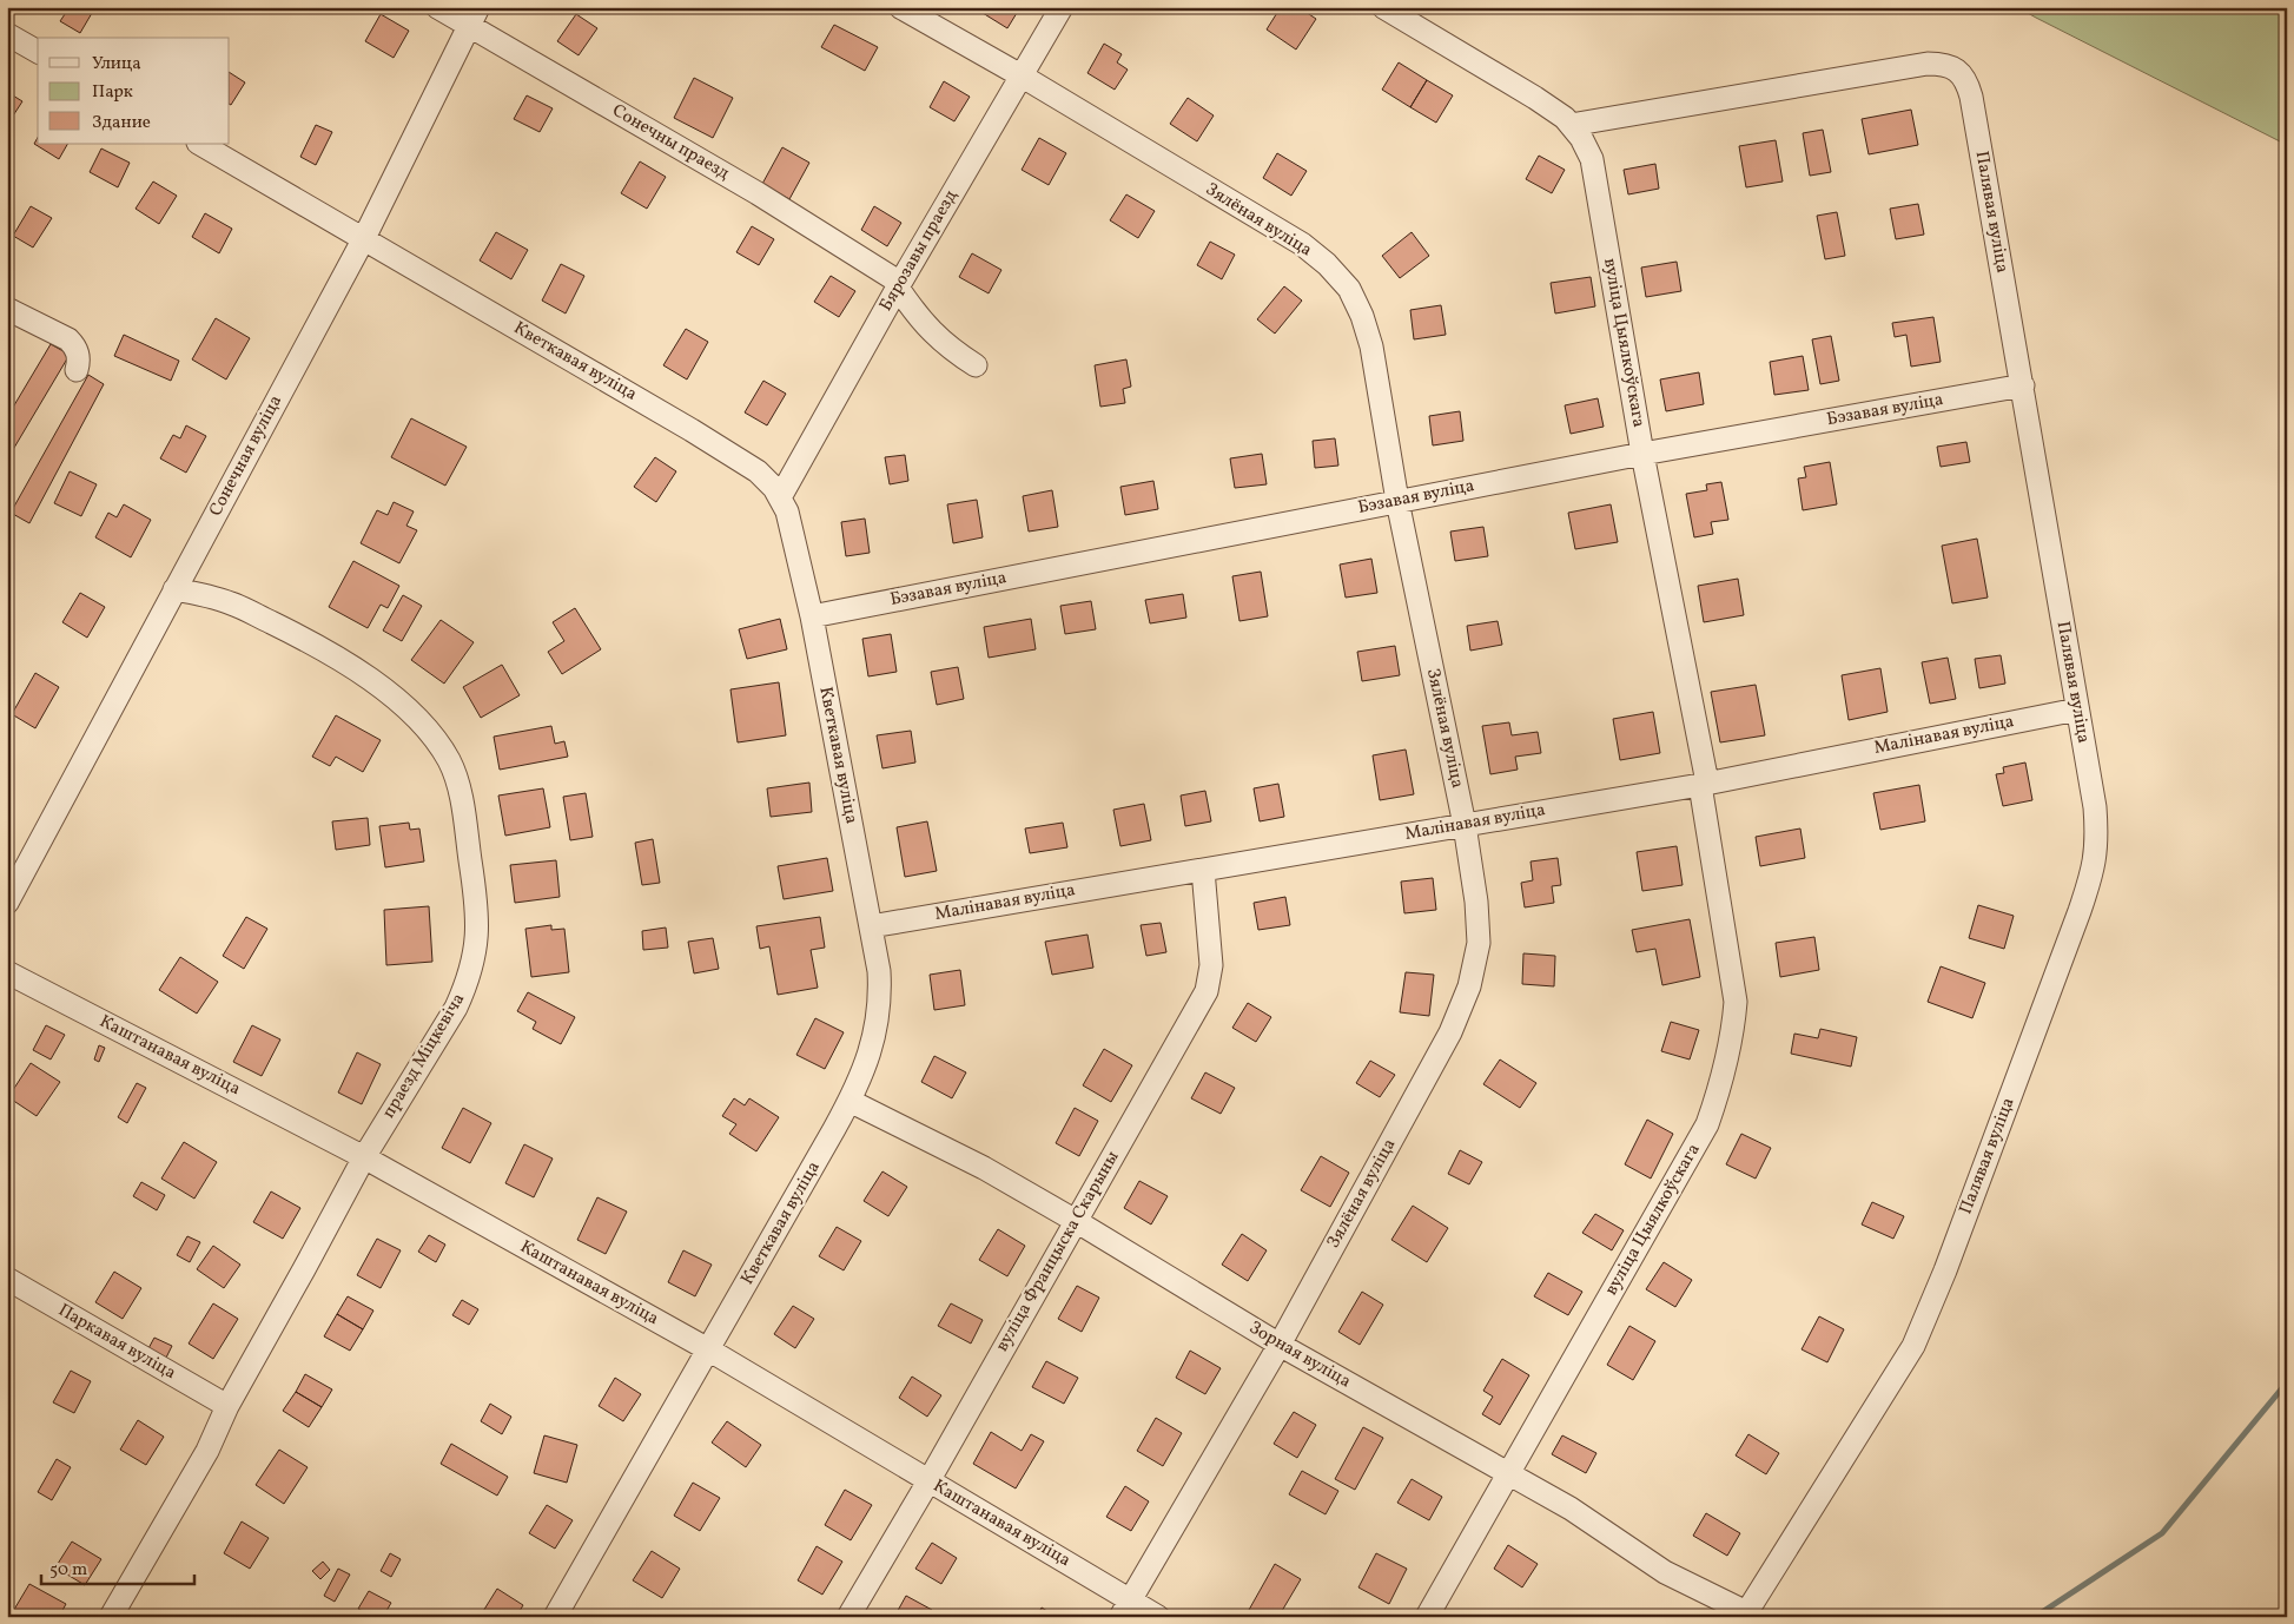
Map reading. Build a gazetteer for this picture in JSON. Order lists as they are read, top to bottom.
{
  "streets": {
    "street": [
      "Сонечны праезд",
      "Палявая вуліца",
      "Зялёная вуліца",
      "Бярозавы праезд",
      "вуліца Цыялкоўскага",
      "Кветкавая вуліца",
      "Бэзавая вуліца",
      "Сонечная вуліца",
      "Малінавая вуліца",
      "Каштанавая вуліца",
      "праезд Міцкевіча",
      "вуліца Францыска Скарыны",
      "Паркавая вуліца",
      "Зорная вуліца"
    ]
  },
  "crossings": [
    ["Сонечны праезд", "Бярозавы праезд"],
    ["Сонечны праезд", "Сонечная вуліца"],
    ["Палявая вуліца", "вуліца Цыялкоўскага"],
    ["Палявая вуліца", "Бэзавая вуліца"],
    ["Палявая вуліца", "Малінавая вуліца"],
    ["Палявая вуліца", "Зорная вуліца"],
    ["Зялёная вуліца", "Бярозавы праезд"],
    ["Зялёная вуліца", "Бэзавая вуліца"],
    ["Зялёная вуліца", "Малінавая вуліца"],
    ["Зялёная вуліца", "Каштанавая вуліца"],
    ["Зялёная вуліца", "Зорная вуліца"],
    ["Бярозавы праезд", "Кветкавая вуліца"],
    ["вуліца Цыялкоўскага", "Бэзавая вуліца"],
    ["вуліца Цыялкоўскага", "Малінавая вуліца"],
    ["вуліца Цыялкоўскага", "Зорная вуліца"],
    ["Кветкавая вуліца", "Бэзавая вуліца"],
    ["Кветкавая вуліца", "Сонечная вуліца"],
    ["Кветкавая вуліца", "Малінавая вуліца"],
    ["Кветкавая вуліца", "Каштанавая вуліца"],
    ["Кветкавая вуліца", "Зорная вуліца"],
    ["Сонечная вуліца", "праезд Міцкевіча"],
    ["Малінавая вуліца", "вуліца Францыска Скарыны"],
    ["Каштанавая вуліца", "праезд Міцкевіча"],
    ["Каштанавая вуліца", "вуліца Францыска Скарыны"],
    ["праезд Міцкевіча", "Паркавая вуліца"],
    ["вуліца Францыска Скарыны", "Зорная вуліца"]
  ],
  "legend": ["Улица", "Парк", "Здание"],
  "scale_bar": "50 m"
}
